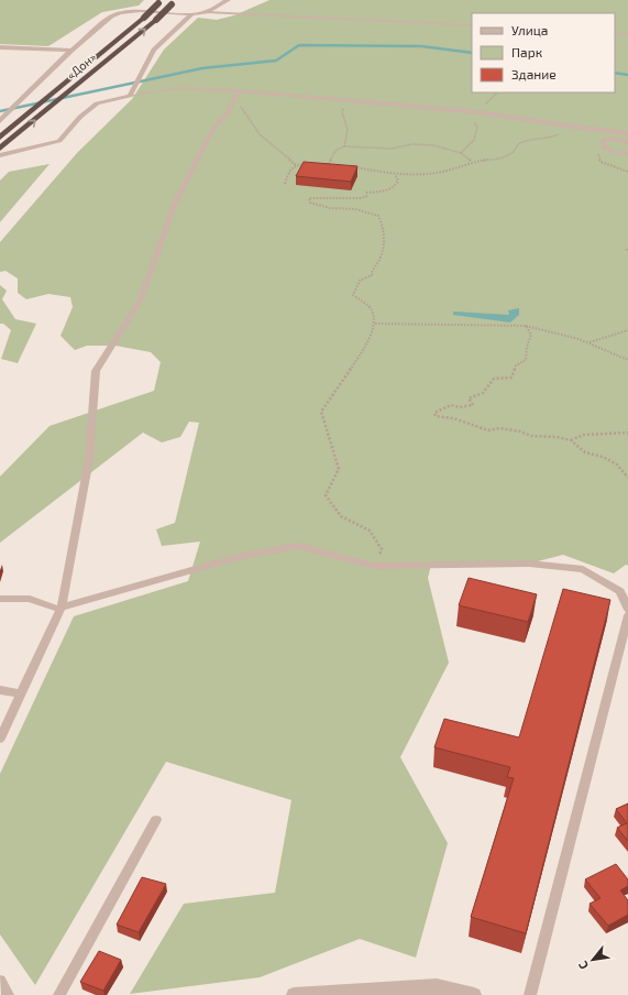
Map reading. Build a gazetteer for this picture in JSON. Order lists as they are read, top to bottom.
{
  "streets": {
    "highway": ["«Дон»"]
  },
  "legend": ["Улица", "Парк", "Здание"],
  "north": "bottom left"
}
